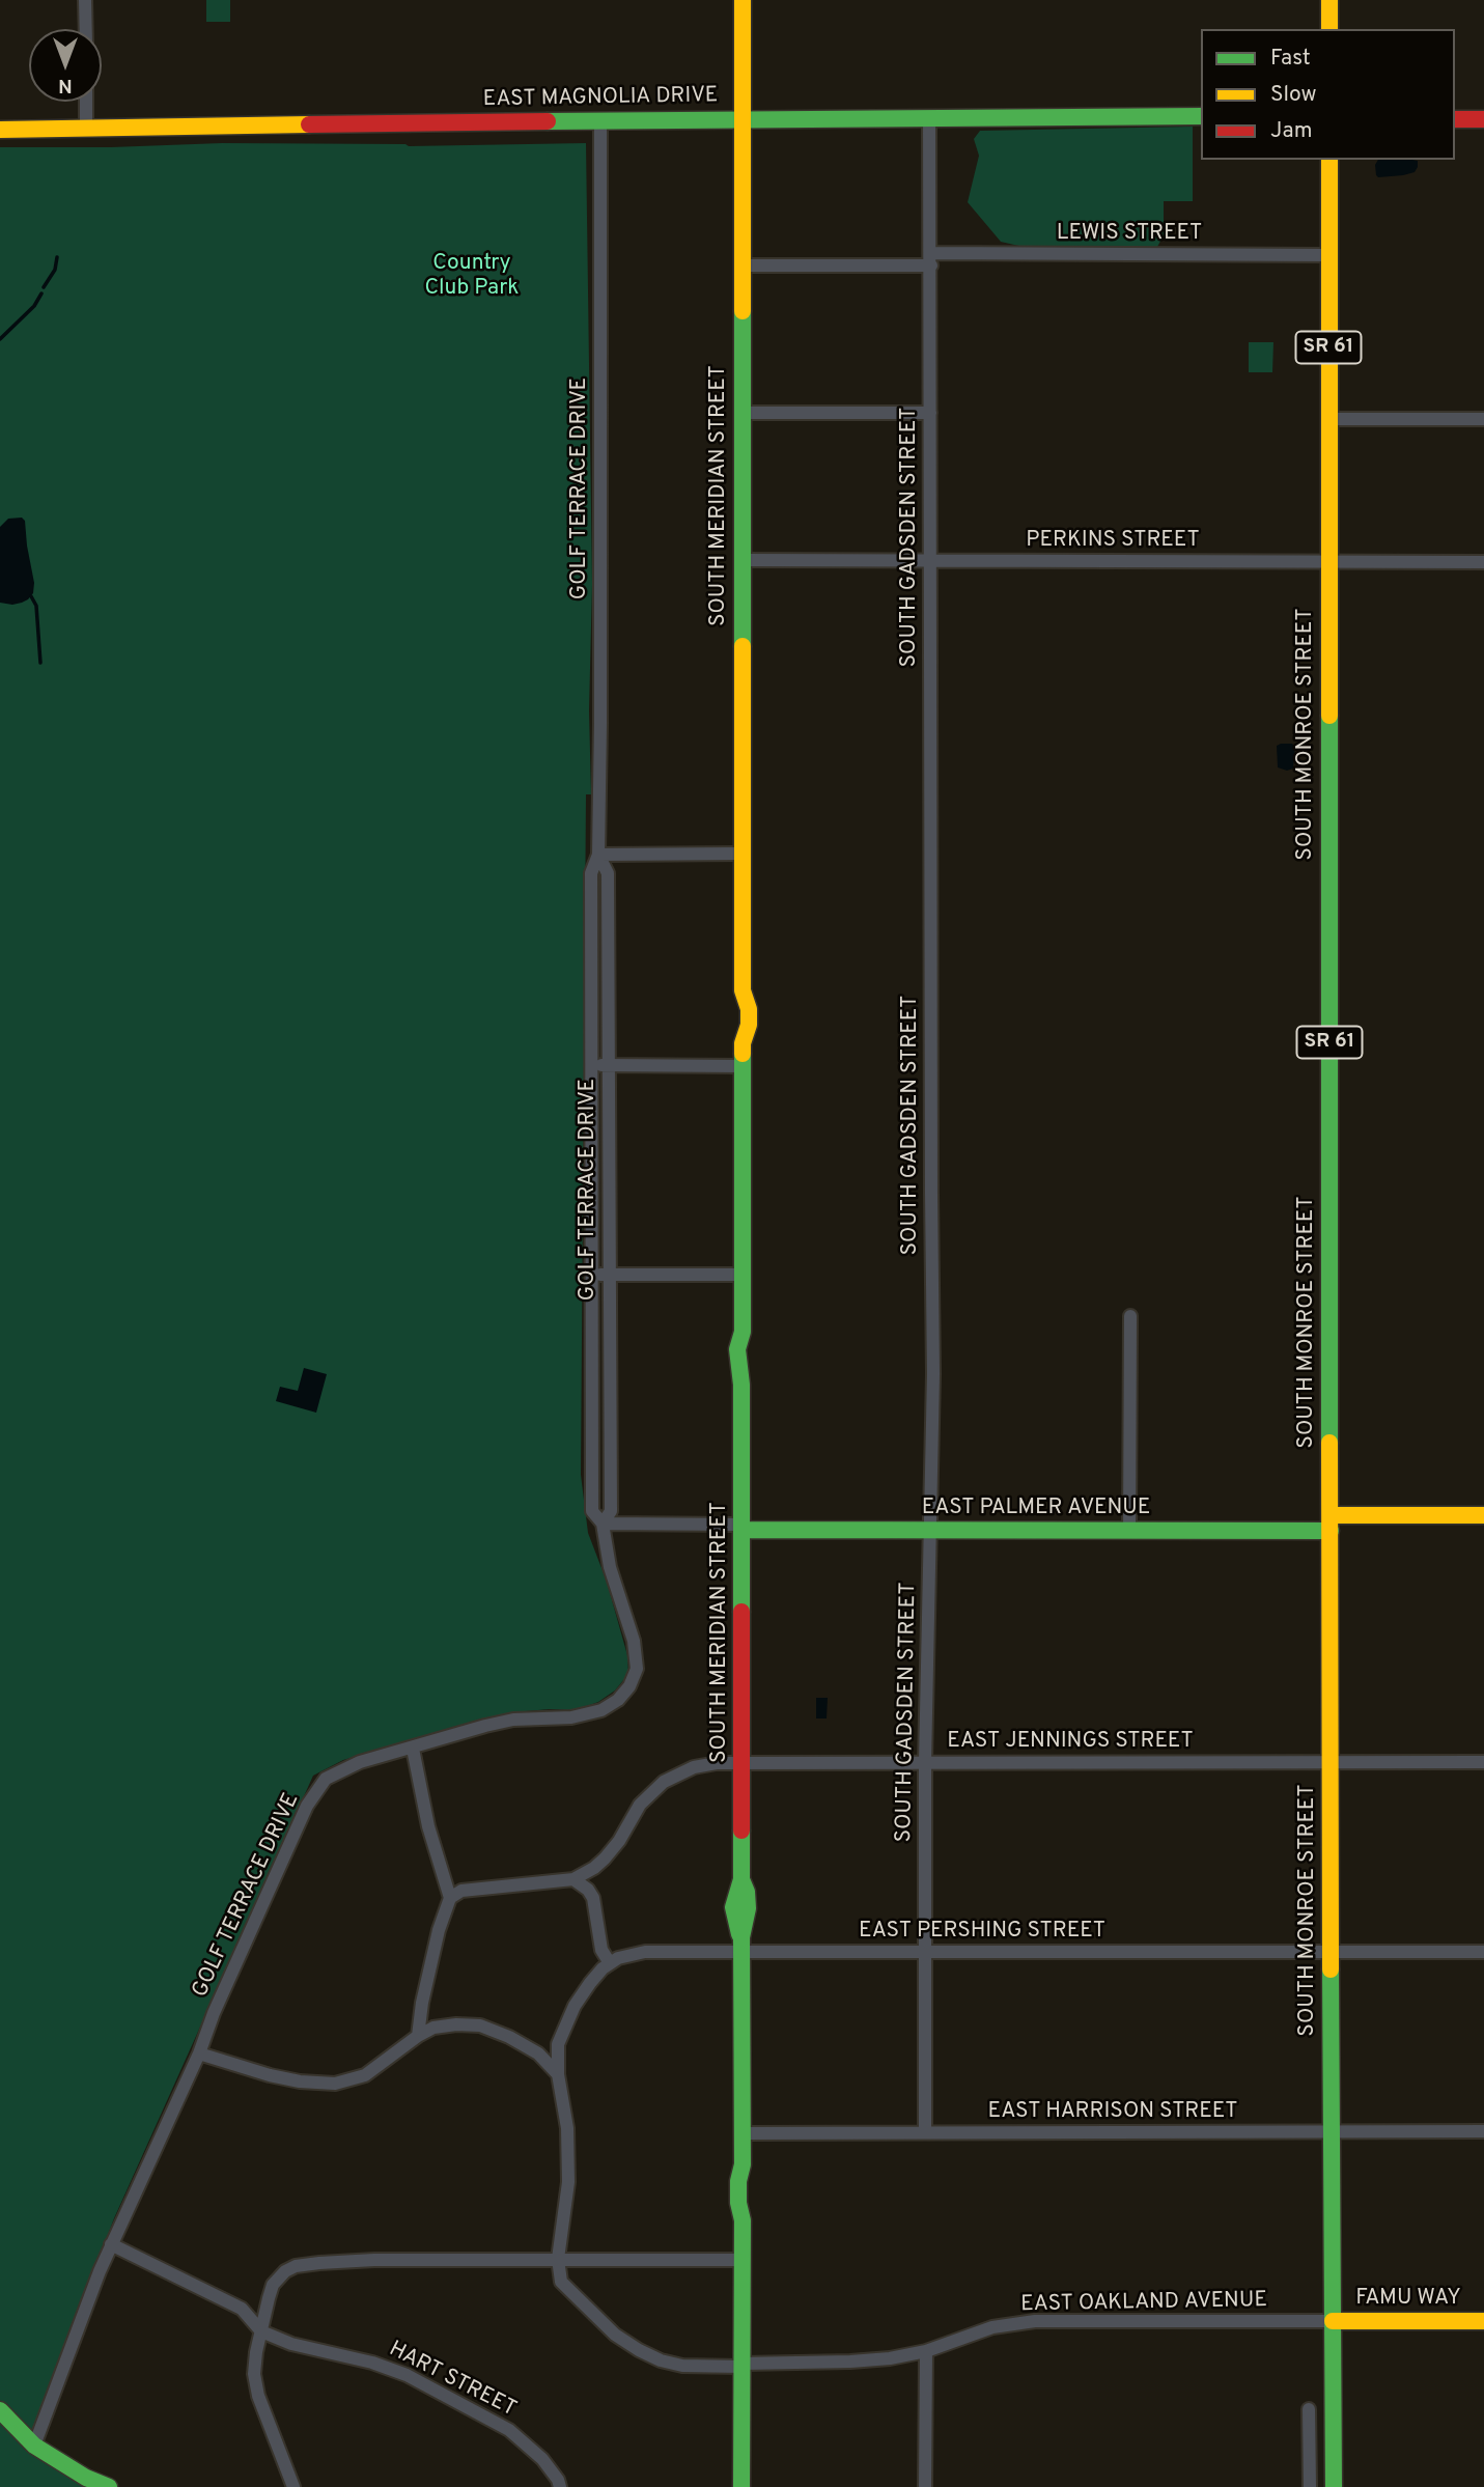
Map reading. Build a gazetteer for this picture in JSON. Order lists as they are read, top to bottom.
{
  "streets": {
    "main road": [
      "EAST MAGNOLIA DRIVE",
      "SR 61",
      "SOUTH MERIDIAN STREET",
      "SOUTH MONROE STREET",
      "EAST PALMER AVENUE",
      "FAMU WAY"
    ],
    "street": [
      "LEWIS STREET",
      "GOLF TERRACE DRIVE",
      "SOUTH GADSDEN STREET",
      "PERKINS STREET",
      "EAST JENNINGS STREET",
      "EAST PERSHING STREET",
      "EAST HARRISON STREET",
      "EAST OAKLAND AVENUE",
      "HART STREET"
    ]
  },
  "crossings": [
    ["EAST MAGNOLIA DRIVE", "GOLF TERRACE DRIVE"],
    ["EAST MAGNOLIA DRIVE", "SOUTH MERIDIAN STREET"],
    ["EAST MAGNOLIA DRIVE", "SOUTH GADSDEN STREET"],
    ["LEWIS STREET", "SOUTH MERIDIAN STREET"],
    ["LEWIS STREET", "SOUTH GADSDEN STREET"],
    ["LEWIS STREET", "SOUTH MONROE STREET"],
    ["GOLF TERRACE DRIVE", "EAST PALMER AVENUE"],
    ["SOUTH MERIDIAN STREET", "PERKINS STREET"],
    ["SOUTH MERIDIAN STREET", "EAST PALMER AVENUE"],
    ["SOUTH MERIDIAN STREET", "EAST JENNINGS STREET"],
    ["SOUTH MERIDIAN STREET", "EAST PERSHING STREET"],
    ["SOUTH MERIDIAN STREET", "EAST HARRISON STREET"],
    ["SOUTH MERIDIAN STREET", "EAST OAKLAND AVENUE"],
    ["SOUTH GADSDEN STREET", "PERKINS STREET"],
    ["SOUTH GADSDEN STREET", "EAST PALMER AVENUE"],
    ["SOUTH GADSDEN STREET", "EAST JENNINGS STREET"],
    ["SOUTH GADSDEN STREET", "EAST PERSHING STREET"],
    ["SOUTH GADSDEN STREET", "EAST HARRISON STREET"],
    ["PERKINS STREET", "SOUTH MONROE STREET"],
    ["SOUTH MONROE STREET", "EAST PALMER AVENUE"],
    ["SOUTH MONROE STREET", "EAST JENNINGS STREET"],
    ["SOUTH MONROE STREET", "EAST PERSHING STREET"],
    ["SOUTH MONROE STREET", "EAST HARRISON STREET"],
    ["SOUTH MONROE STREET", "FAMU WAY"],
    ["SOUTH MONROE STREET", "EAST OAKLAND AVENUE"],
    ["FAMU WAY", "EAST OAKLAND AVENUE"]
  ],
  "parks": ["Country Club Park"],
  "legend": ["Fast", "Slow", "Jam"],
  "north": "bottom"
}
